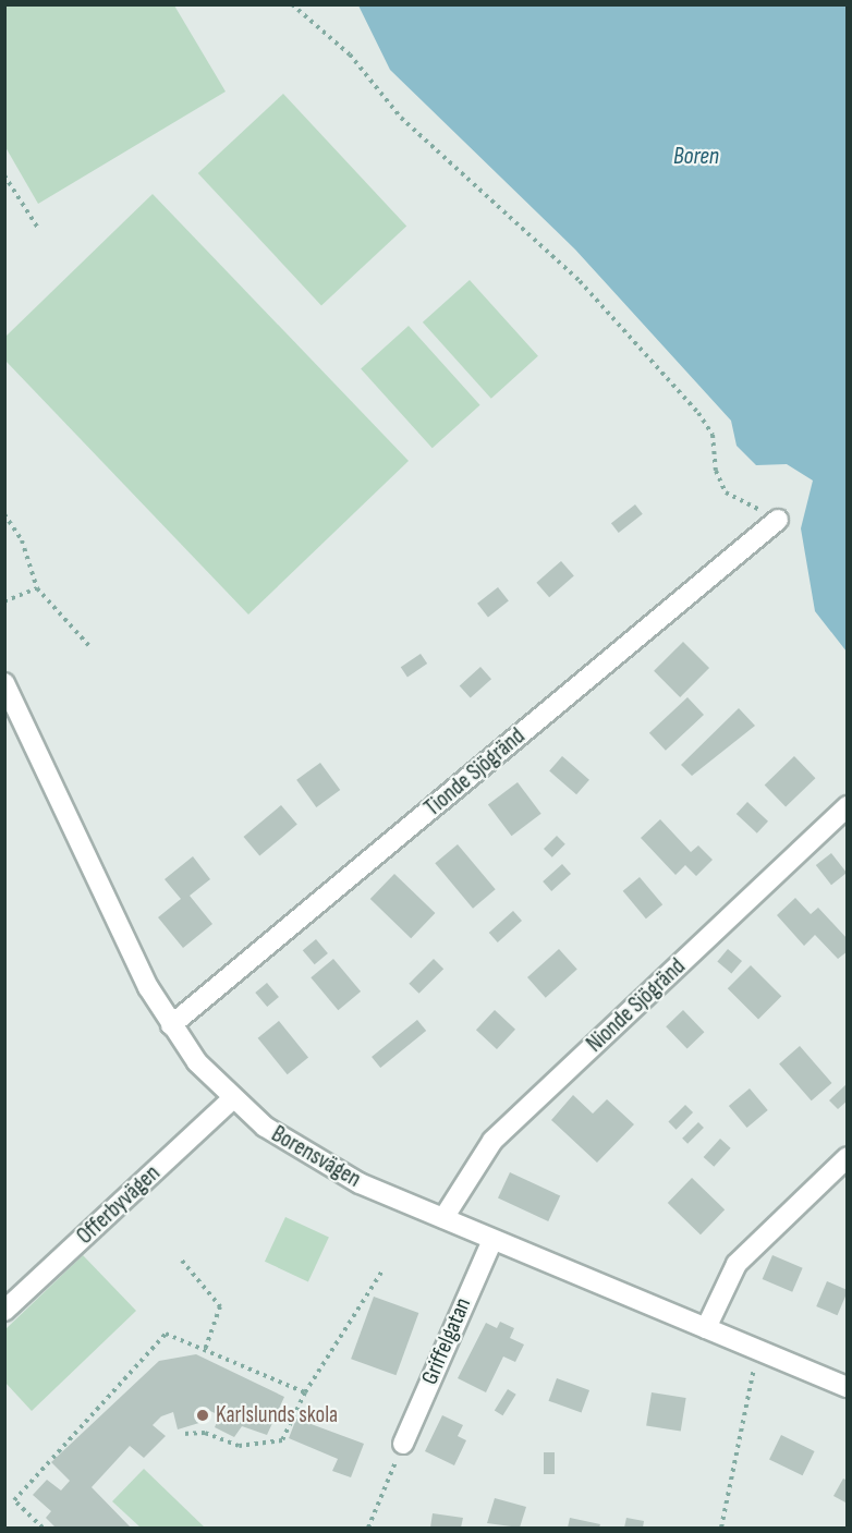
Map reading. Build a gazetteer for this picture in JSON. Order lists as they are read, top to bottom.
{
  "streets": {
    "street": [
      "Tionde Sjögränd",
      "Nionde Sjögränd",
      "Borensvägen",
      "Offerbyvägen",
      "Griffelgatan"
    ]
  },
  "crossings": [
    ["Tionde Sjögränd", "Borensvägen"],
    ["Nionde Sjögränd", "Borensvägen"],
    ["Borensvägen", "Offerbyvägen"],
    ["Borensvägen", "Griffelgatan"]
  ],
  "water": ["Boren"],
  "places": ["Karlslunds skola"]
}
